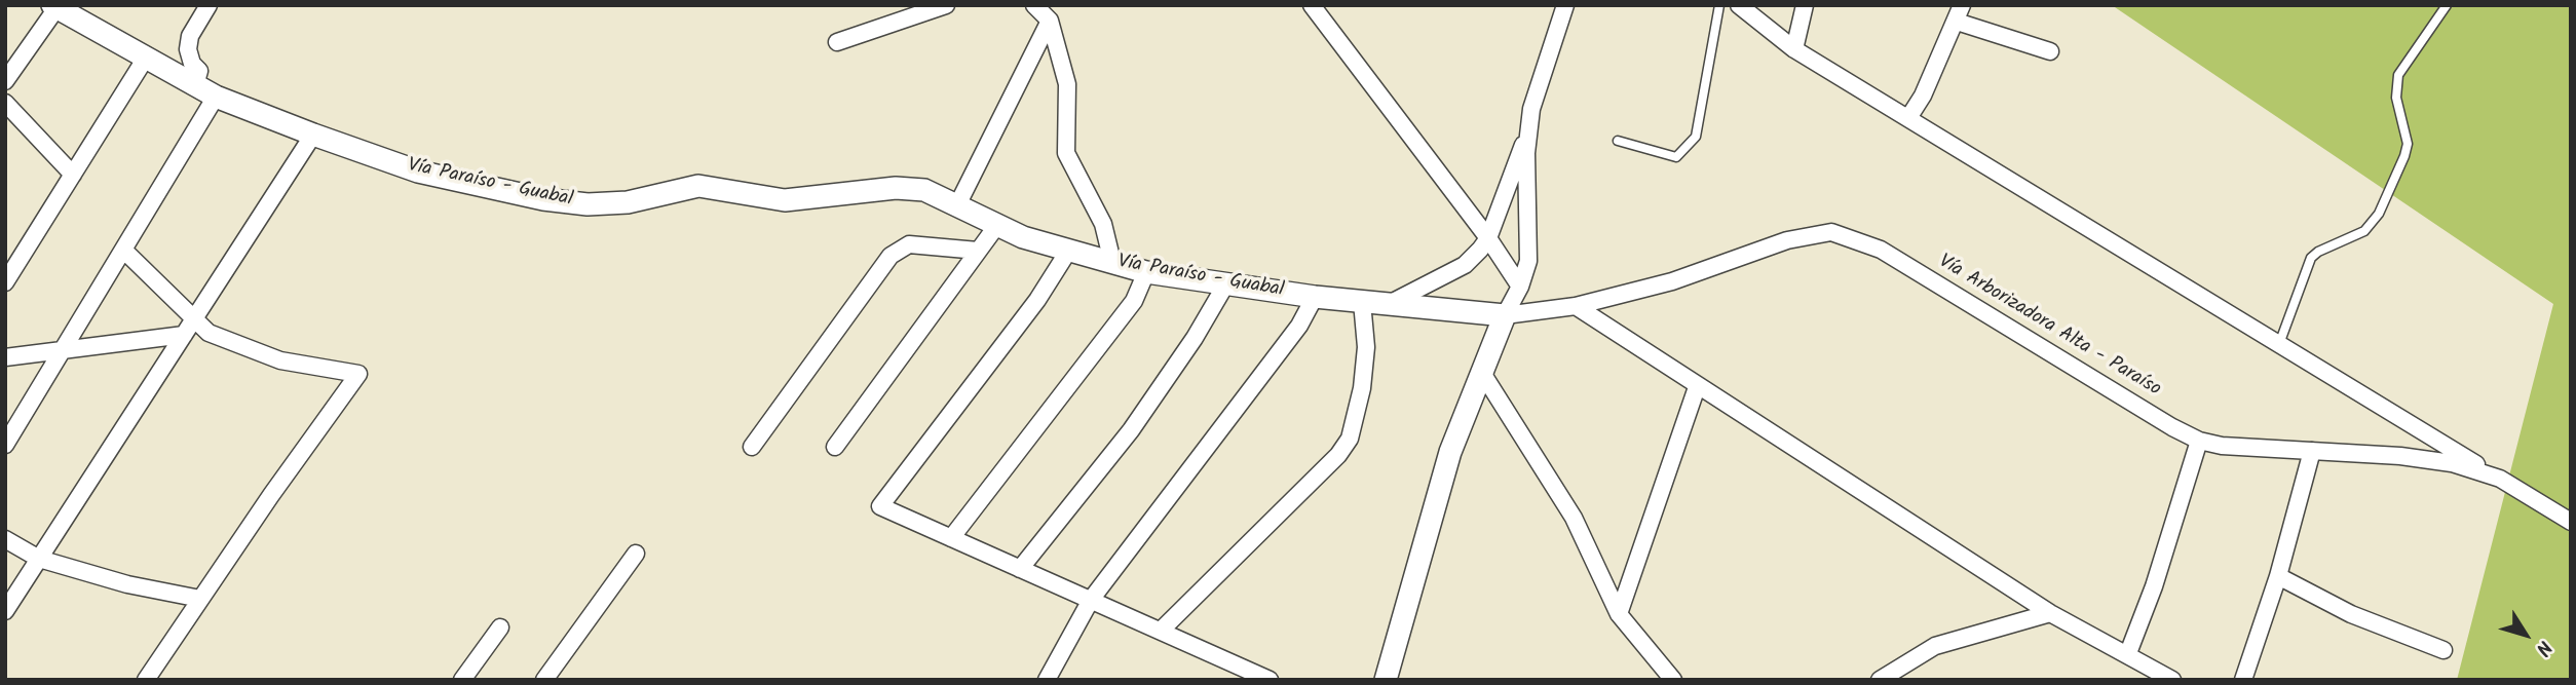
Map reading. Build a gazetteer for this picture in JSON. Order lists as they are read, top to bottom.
{
  "streets": {
    "street": ["Vía Paraíso - Guabal", "Vía Arborizadora Alta - Paraíso"]
  },
  "crossings": [
    ["Vía Paraíso - Guabal", "Vía Arborizadora Alta - Paraíso"]
  ],
  "north": "bottom right"
}
